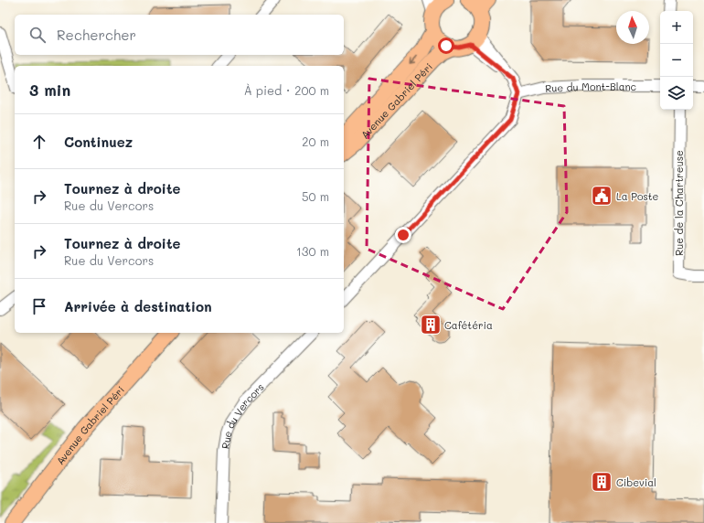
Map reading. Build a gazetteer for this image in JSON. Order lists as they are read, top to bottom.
{
  "streets": {
    "main road": ["Avenue Gabriel Péri"],
    "street": ["Rue du Mont-Blanc", "Rue de la Chartreuse", "Rue du Vercors"]
  },
  "places": {
    "public building": ["La Poste"],
    "building": ["Cafétéria", "Cibevial"]
  },
  "north": "top",
  "page": {
    "map_buttons": ["+", "−"],
    "search": "Rechercher",
    "heading": ["3 min", "À pied · 200 m"],
    "list": [
      ["Continuez", "20 m"],
      ["Tournez à droite", "Rue du Vercors", "50 m"],
      ["Tournez à droite", "Rue du Vercors", "130 m"],
      "Arrivée à destination"
    ]
  }
}
